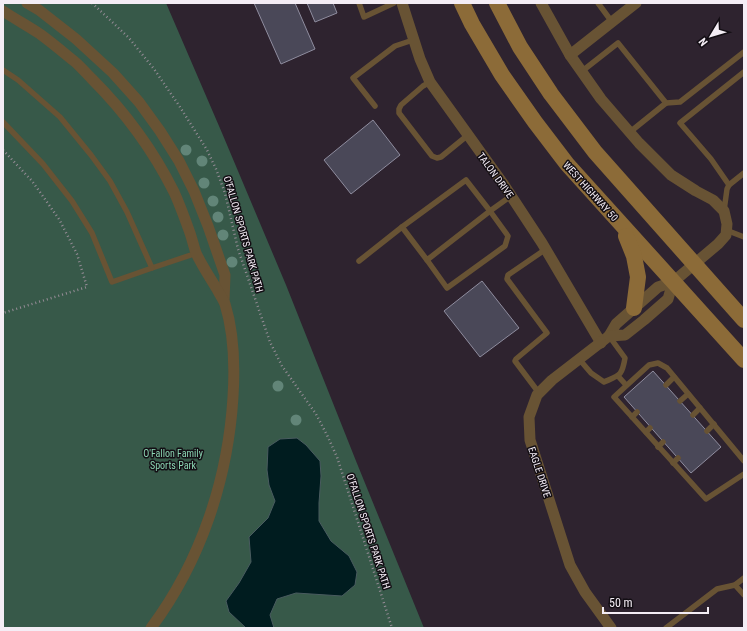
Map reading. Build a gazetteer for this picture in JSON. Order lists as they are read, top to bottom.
{
  "streets": {
    "main road": ["WEST HIGHWAY 50"],
    "street": ["TALON DRIVE", "EAGLE DRIVE"],
    "path": ["O'FALLON SPORTS PARK PATH"]
  },
  "crossings": [
    ["TALON DRIVE", "EAGLE DRIVE"],
    ["WEST HIGHWAY 50", "EAGLE DRIVE"]
  ],
  "parks": ["O'Fallon Family Sports Park"],
  "scale_bar": "50 m",
  "north": "bottom left"
}
